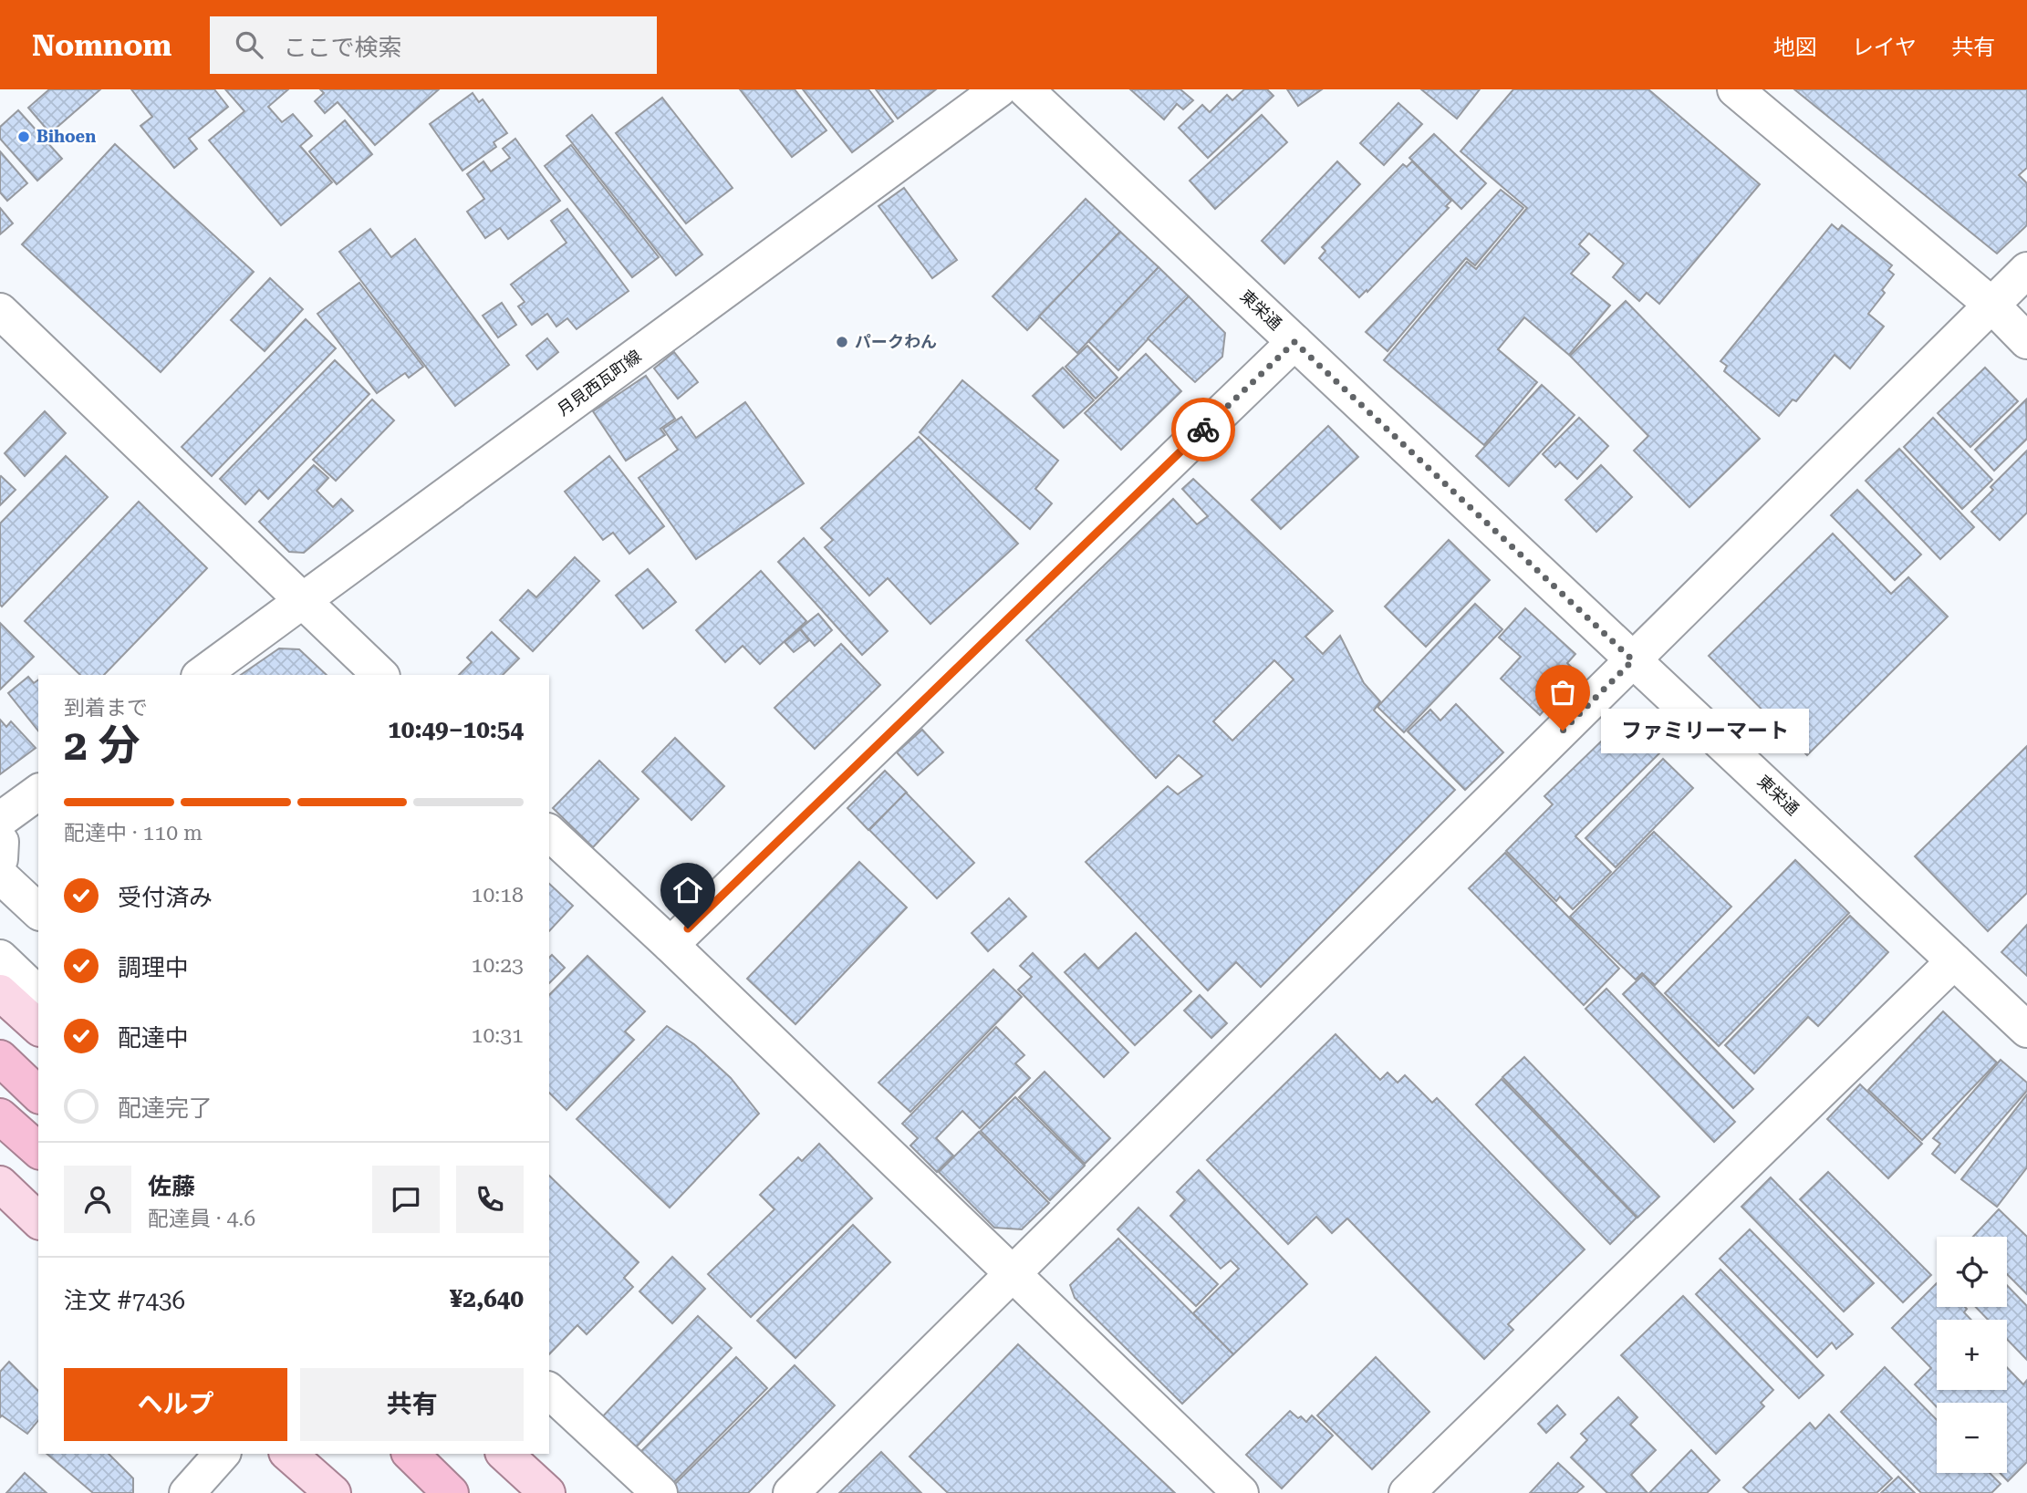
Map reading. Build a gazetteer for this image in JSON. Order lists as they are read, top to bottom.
{
  "streets": {
    "street": ["東栄通", "月見西瓦町線"]
  },
  "places": ["Bihoen", "パークわん", "ファミリーマート"],
  "page": {
    "header": "Nomnom",
    "search": "ここで検索",
    "nav": ["地図", "レイヤ", "共有"],
    "heading": ["2 分", "到着まで", "10:49–10:54"],
    "panel": [
      "佐藤",
      "配達員 · 4.6",
      "注文 #7436",
      "¥2,640"
    ],
    "bubble": "ファミリーマート",
    "bar": "配達中 · 110 m",
    "list": [
      ["受付済み", "10:18"],
      ["調理中", "10:23"],
      ["配達中", "10:31"],
      "配達完了"
    ],
    "map_buttons": ["+", "−"],
    "buttons": ["ヘルプ", "共有"]
  }
}
